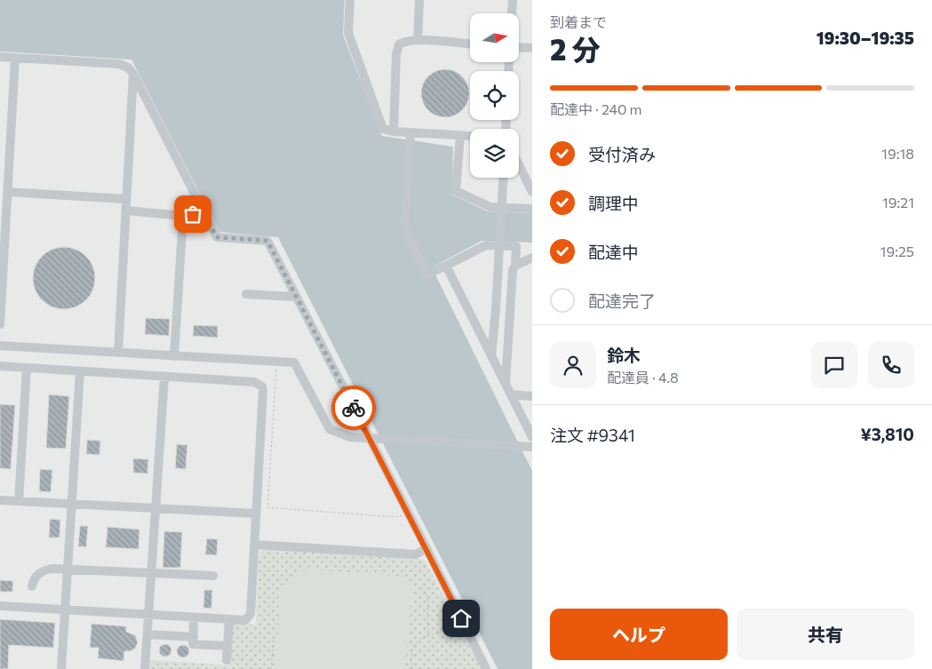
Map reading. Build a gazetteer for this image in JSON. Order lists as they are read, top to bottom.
{
  "north": "right",
  "page": {
    "heading": ["2 分", "到着まで", "19:30–19:35"],
    "panel": [
      "鈴木",
      "配達員 · 4.8",
      "注文 #9341",
      "¥3,810"
    ],
    "bar": "配達中 · 240 m",
    "list": [
      ["受付済み", "19:18"],
      ["調理中", "19:21"],
      ["配達中", "19:25"],
      "配達完了"
    ],
    "buttons": ["ヘルプ", "共有"]
  }
}
